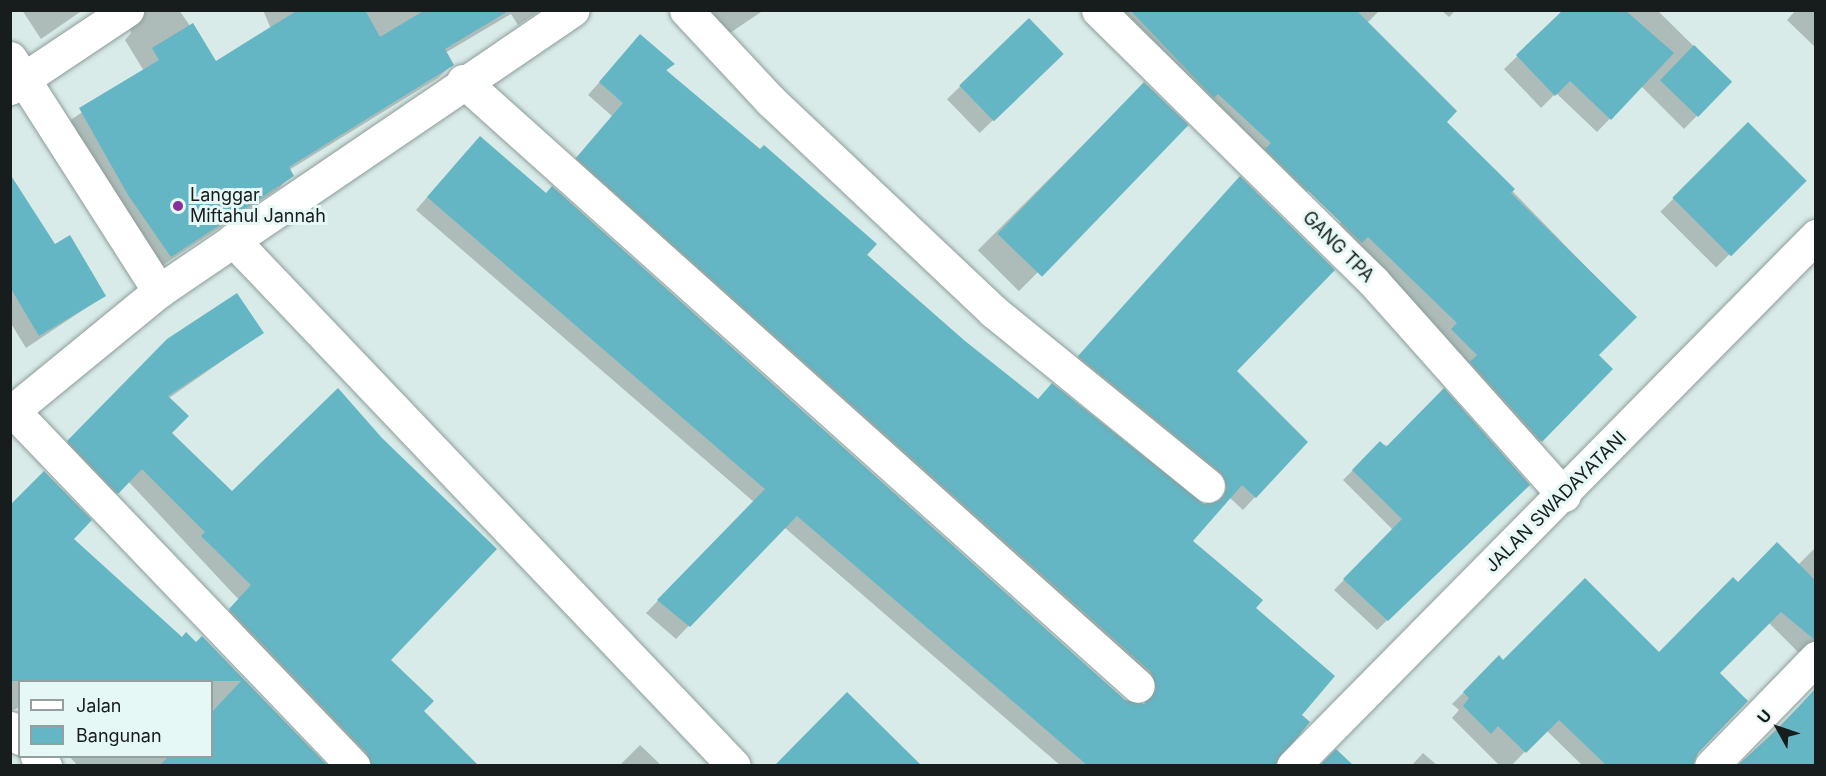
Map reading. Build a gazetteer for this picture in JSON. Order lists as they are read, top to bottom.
{
  "streets": {
    "street": ["GANG TPA", "JALAN SWADAYATANI"]
  },
  "crossings": [
    ["GANG TPA", "JALAN SWADAYATANI"]
  ],
  "places": ["Langgar Miftahul Jannah"],
  "legend": ["Jalan", "Bangunan"],
  "north": "top left"
}
